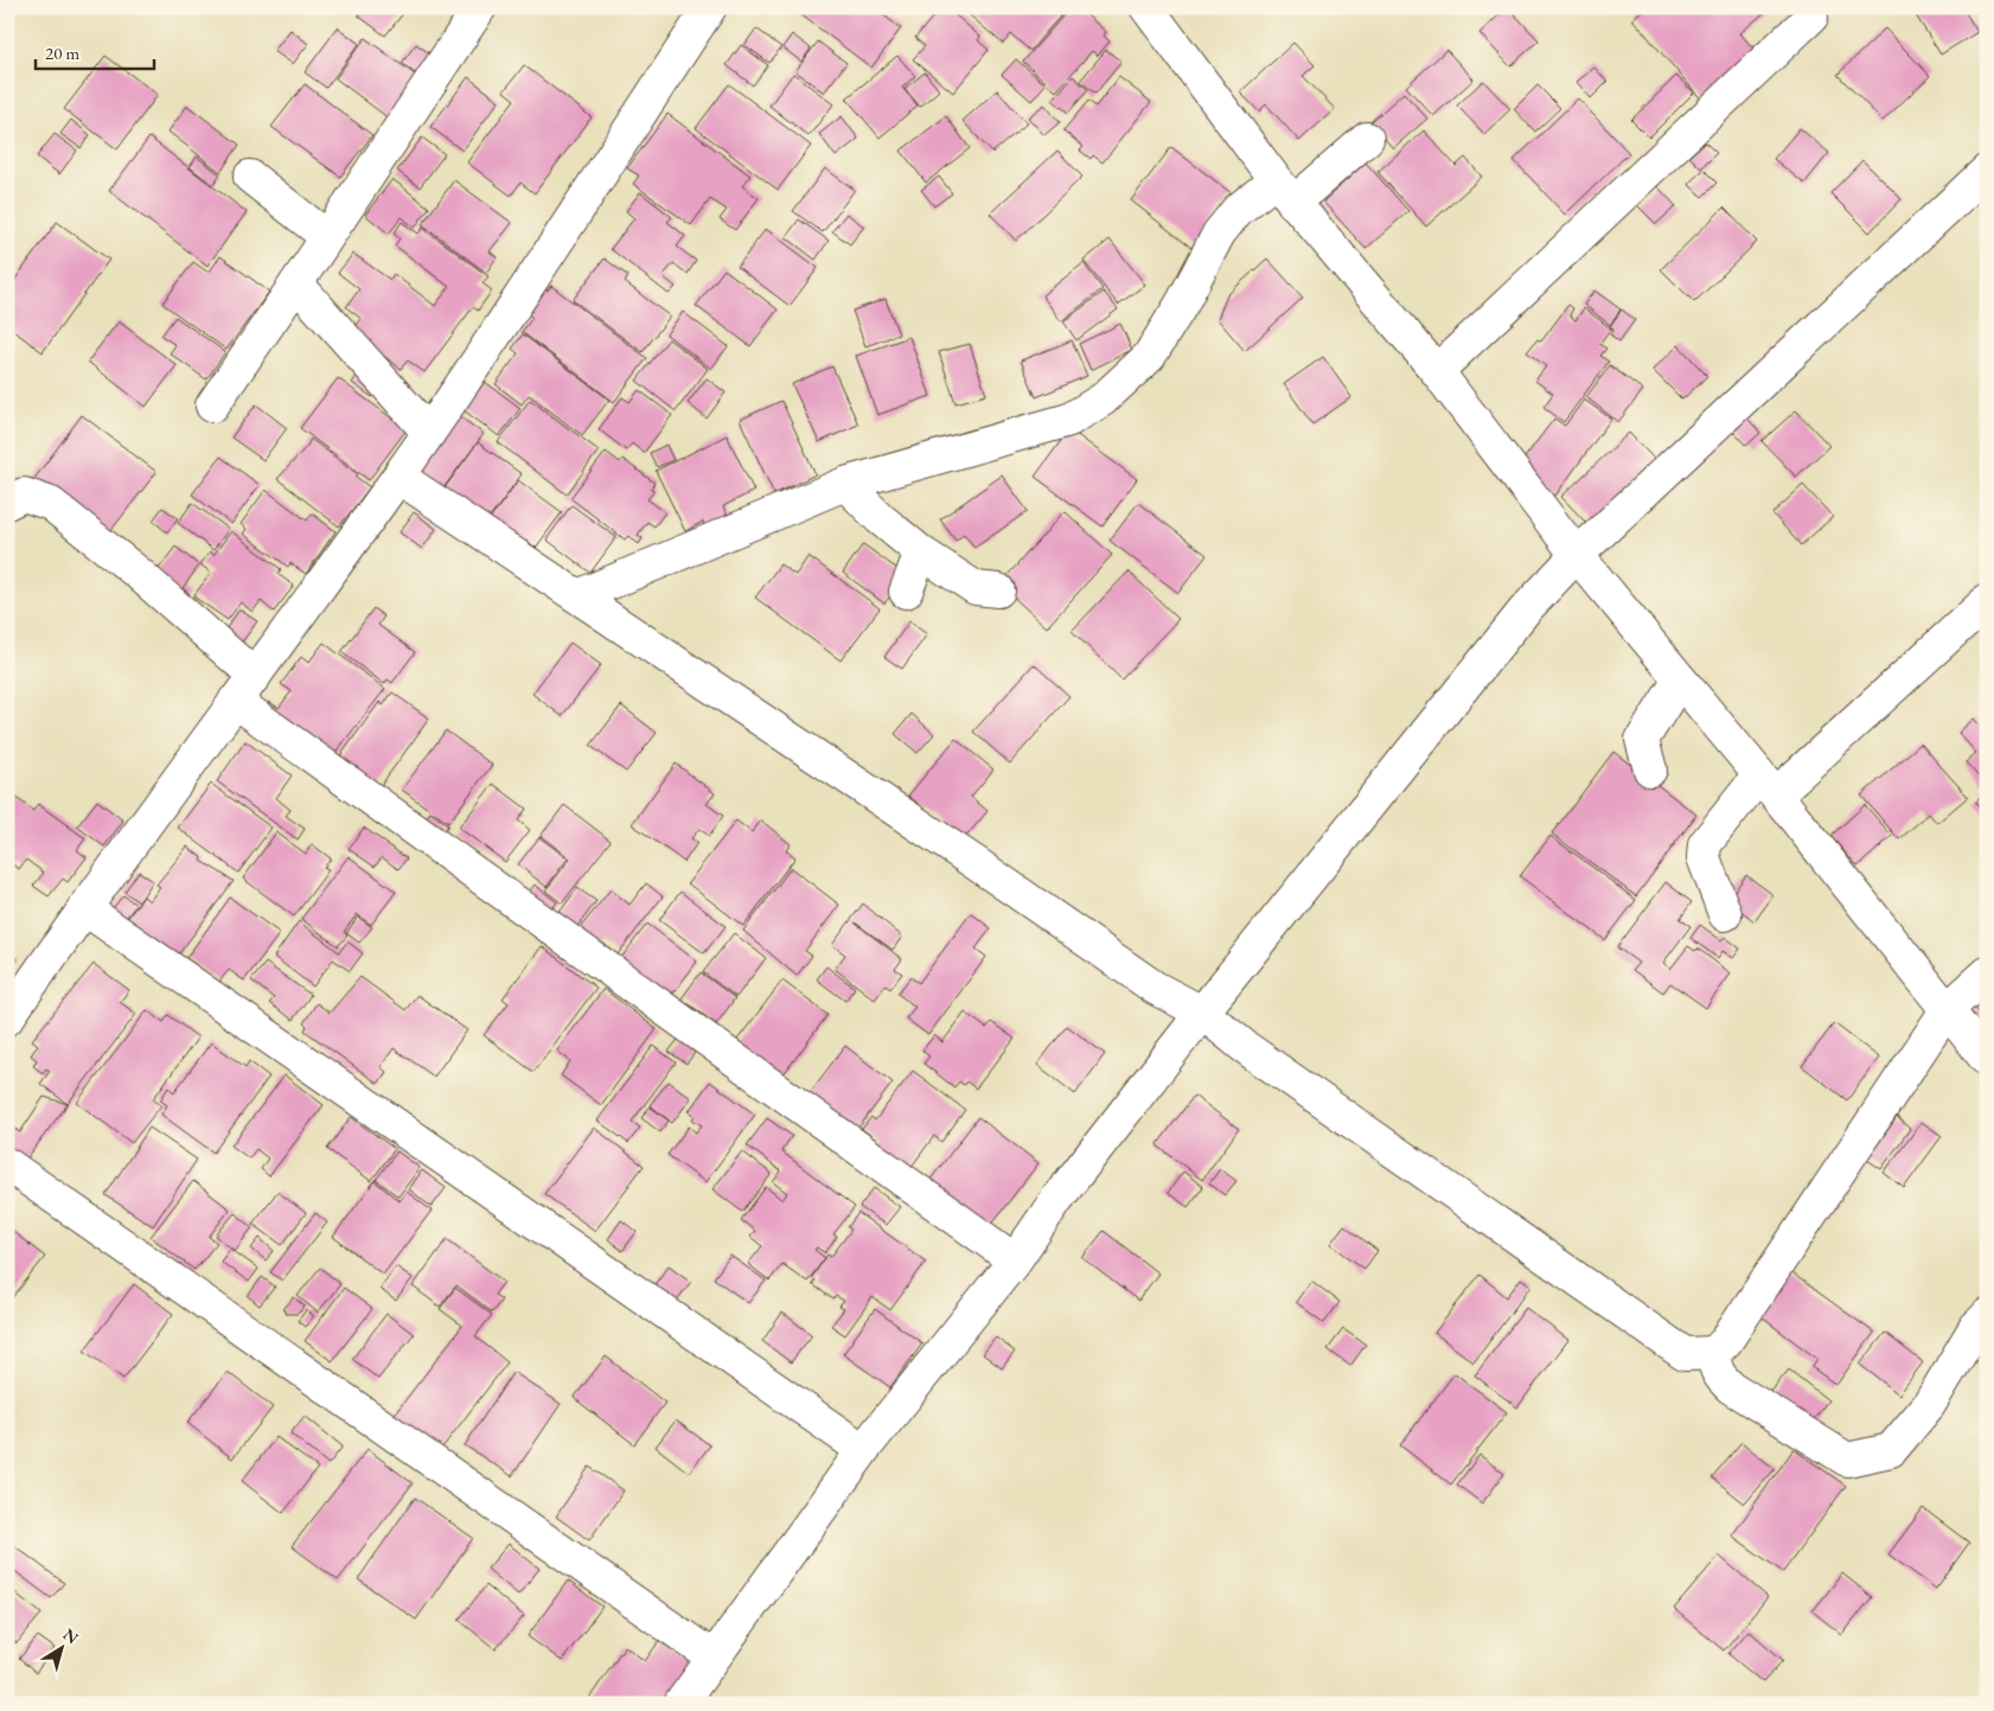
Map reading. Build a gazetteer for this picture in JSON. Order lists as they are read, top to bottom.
{
  "scale_bar": "20 m",
  "north": "top right"
}
